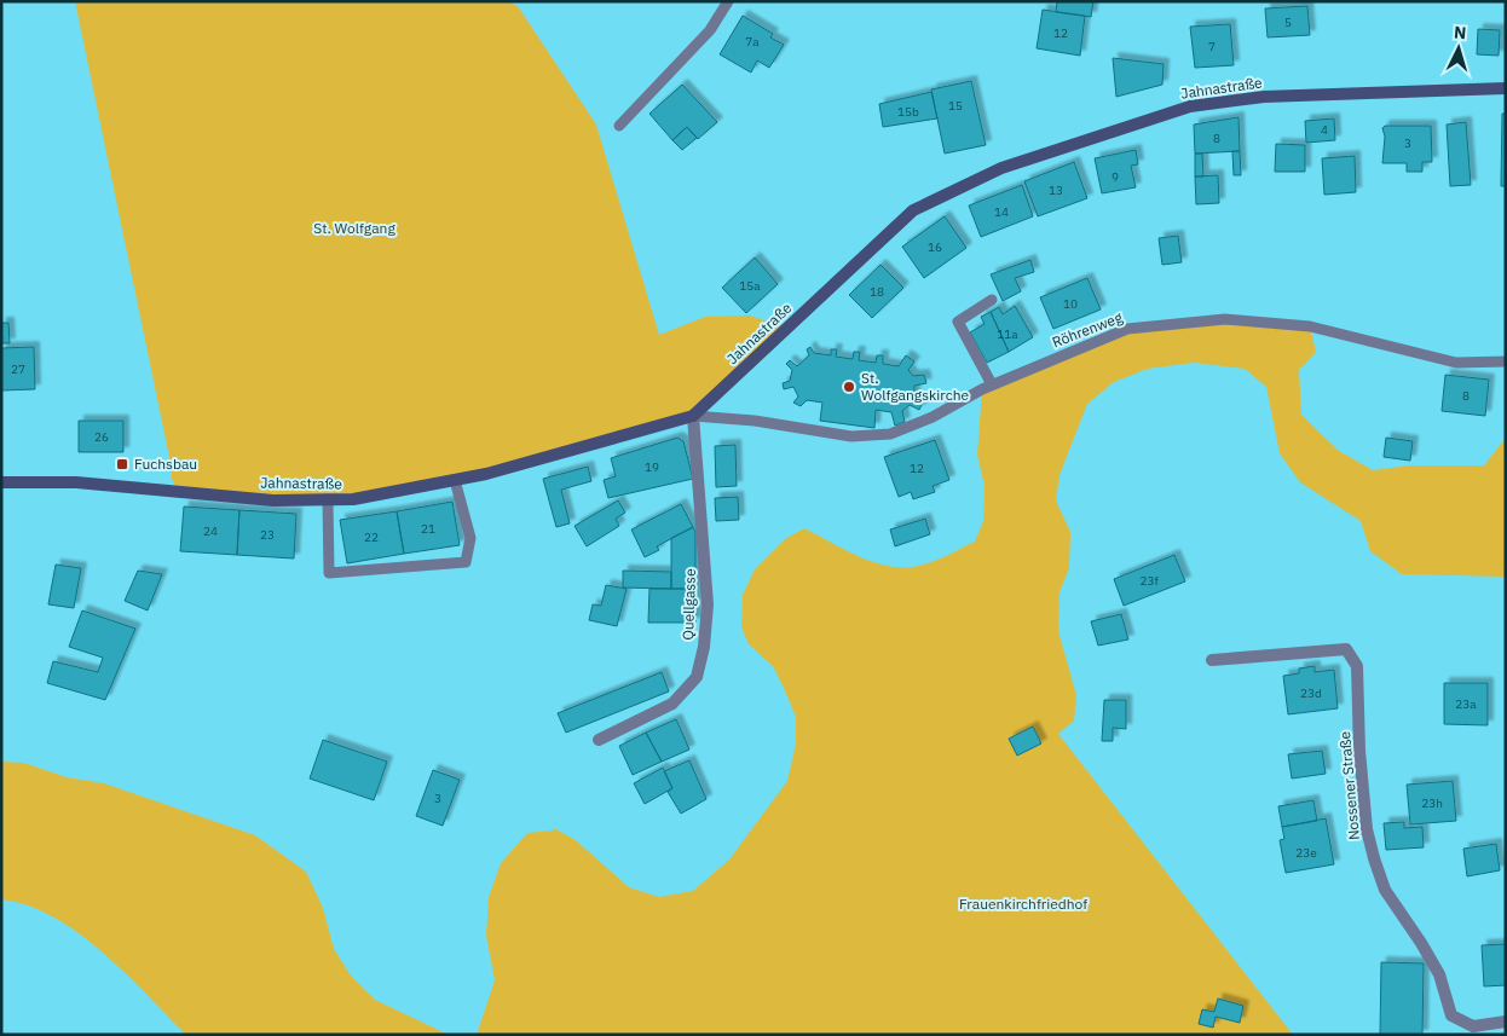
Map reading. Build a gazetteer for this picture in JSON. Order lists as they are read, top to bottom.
{
  "streets": {
    "street": ["Jahnastraße", "Quellgasse", "Nossener Straße"],
    "lane": ["Röhrenweg"]
  },
  "crossings": [
    ["Jahnastraße", "Röhrenweg"],
    ["Jahnastraße", "Quellgasse"],
    ["Röhrenweg", "Quellgasse"]
  ],
  "parks": ["St. Wolfgang", "Frauenkirchfriedhof"],
  "places": {
    "other": ["St. Wolfgangskirche"],
    "transit": ["Fuchsbau"]
  },
  "house_numbers": [
    "5",
    "12",
    "7a",
    "7",
    "15",
    "15b",
    "4",
    "8",
    "3",
    "9",
    "13",
    "14",
    "16",
    "15a",
    "18",
    "10",
    "11a",
    "27",
    "8",
    "26",
    "19",
    "12",
    "21",
    "24",
    "23",
    "22",
    "23f",
    "23d",
    "23a",
    "3",
    "23h",
    "23e"
  ],
  "north": "top"
}
